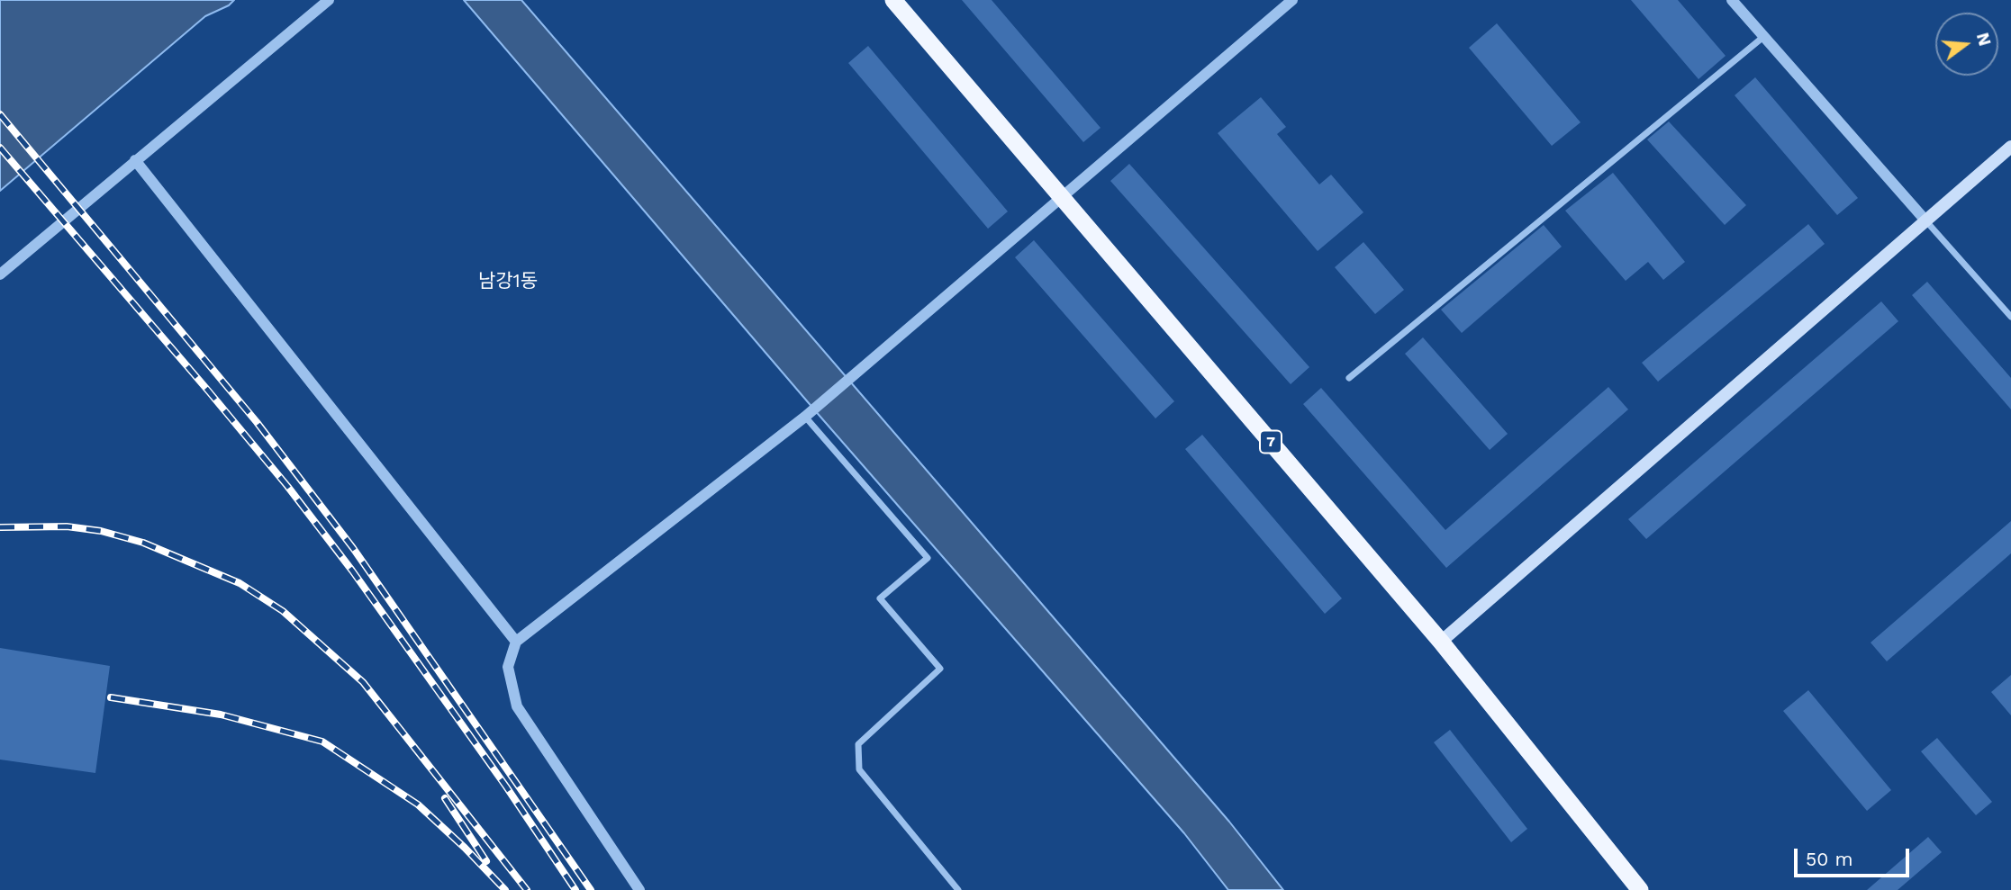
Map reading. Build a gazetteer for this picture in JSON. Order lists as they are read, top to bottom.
{
  "streets": {
    "highway": ["7"]
  },
  "districts": ["남강1동"],
  "scale_bar": "50 m",
  "north": "right"
}
